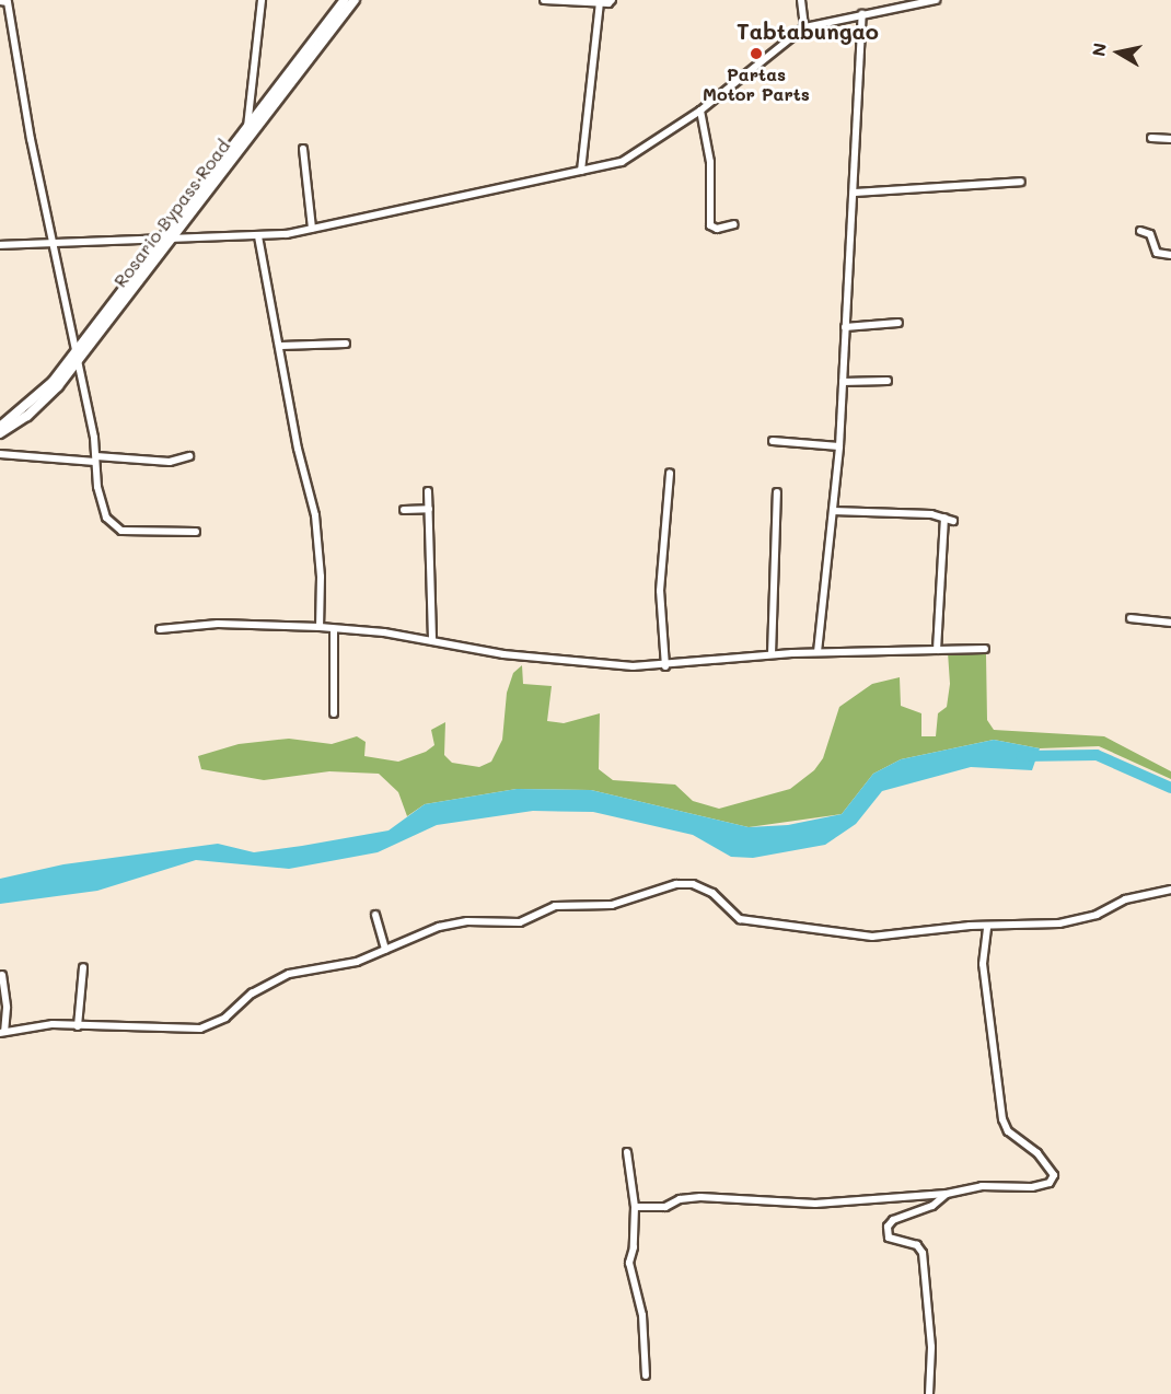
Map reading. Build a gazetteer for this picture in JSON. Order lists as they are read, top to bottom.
{
  "streets": {
    "main road": ["Rosario Bypass Road"]
  },
  "districts": ["Tabtabungao"],
  "places": ["Partas Motor Parts"],
  "north": "left"
}
